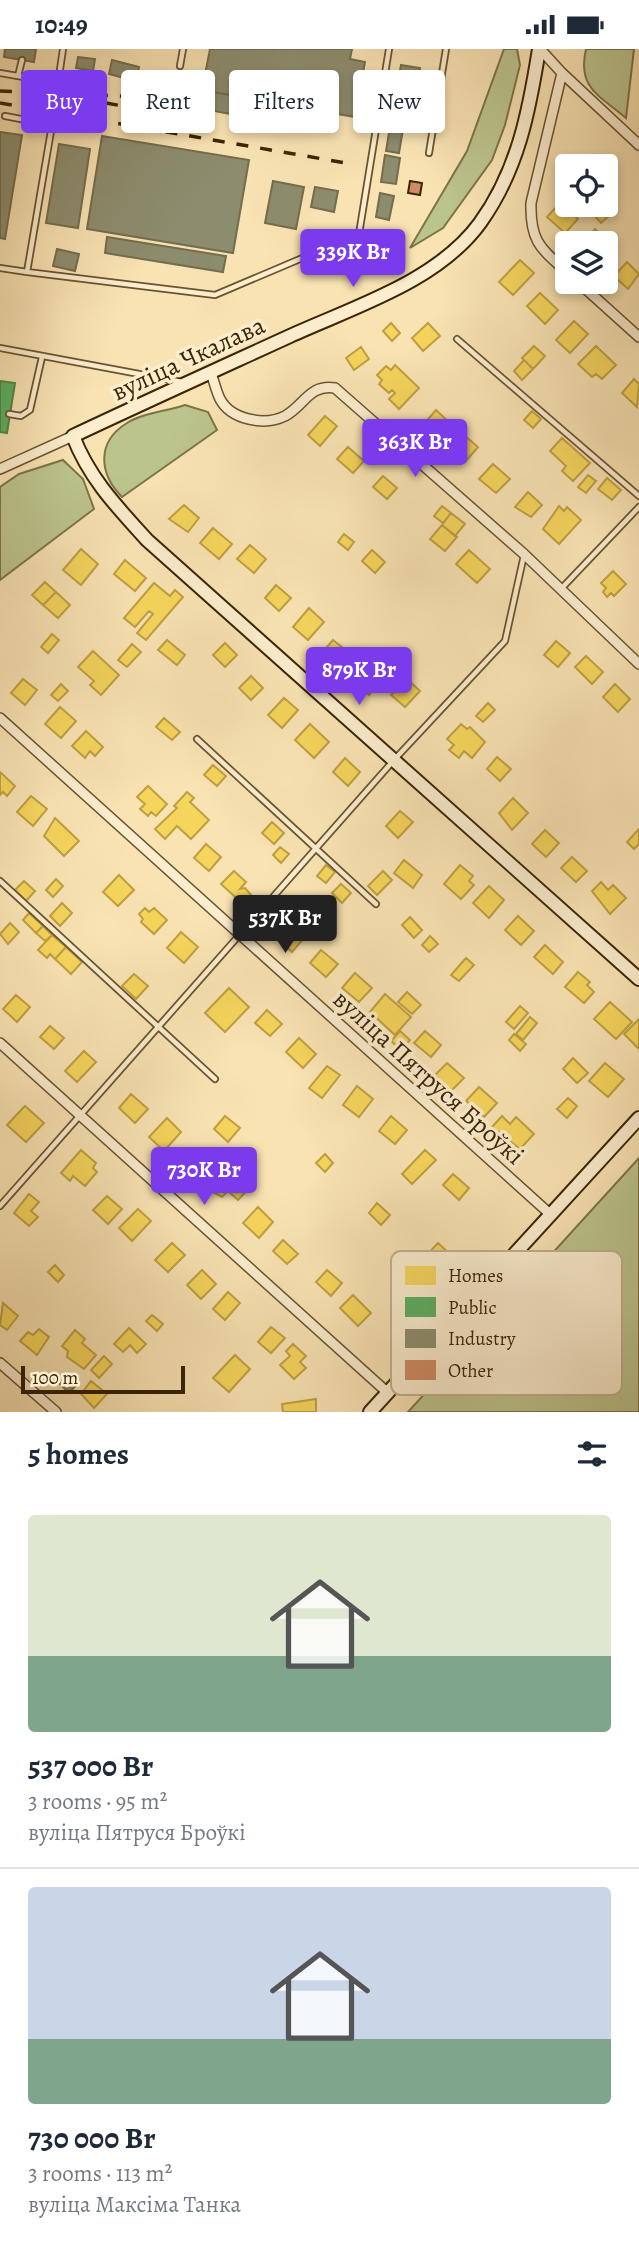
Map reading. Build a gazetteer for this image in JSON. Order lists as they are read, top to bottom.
{
  "streets": {
    "street": ["вуліца Чкалава", "вуліца Пятруся Броўкі"]
  },
  "legend": [
    "Homes",
    "Public",
    "Industry",
    "Other"
  ],
  "scale_bar": "100 m",
  "page": {
    "status": "10:49",
    "chip": [
      "Buy",
      "Rent",
      "Filters",
      "New"
    ],
    "price": [
      "339K Br",
      "363K Br",
      "879K Br",
      "537K Br",
      "730K Br"
    ],
    "scale": "100 m",
    "heading": "5 homes",
    "list": [
      {
        "name": "537 000 Br",
        "note": "3 rooms · 95 m² · вуліца Пятруся Броўкі"
      },
      {
        "name": "730 000 Br",
        "note": "3 rooms · 113 m² · вуліца Максіма Танка"
      }
    ]
  }
}
